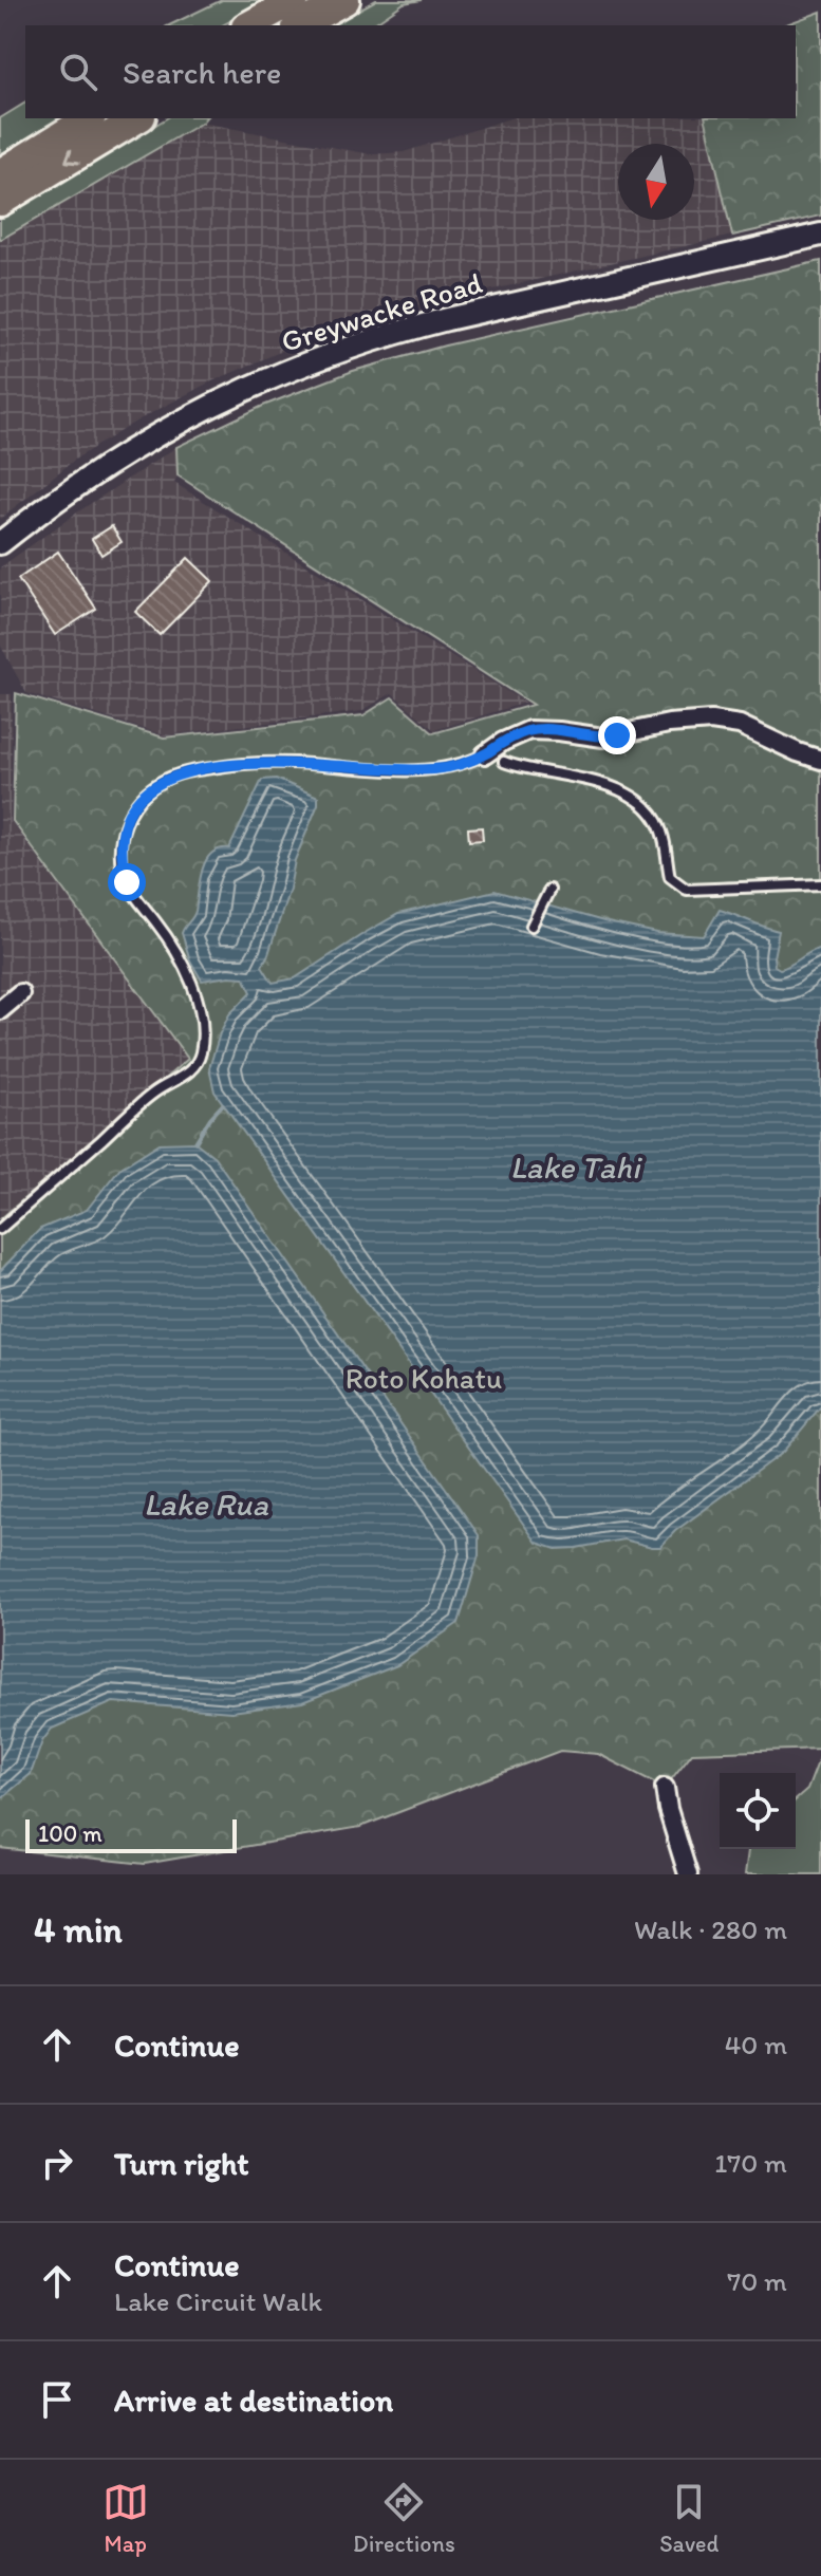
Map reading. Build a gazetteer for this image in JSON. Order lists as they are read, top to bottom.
{
  "streets": {
    "street": ["Greywacke Road"]
  },
  "water": ["Lake Tahi", "Lake Rua"],
  "parks": ["Roto Kohatu"],
  "scale_bar": "100 m",
  "north": "bottom",
  "page": {
    "search": "Search here",
    "scale": "100 m",
    "heading": ["4 min", "Walk · 280 m"],
    "list": [
      ["Continue", "40 m"],
      ["Turn right", "170 m"],
      ["Continue", "Lake Circuit Walk", "70 m"],
      "Arrive at destination"
    ],
    "nav": ["Map", "Directions", "Saved"]
  }
}
